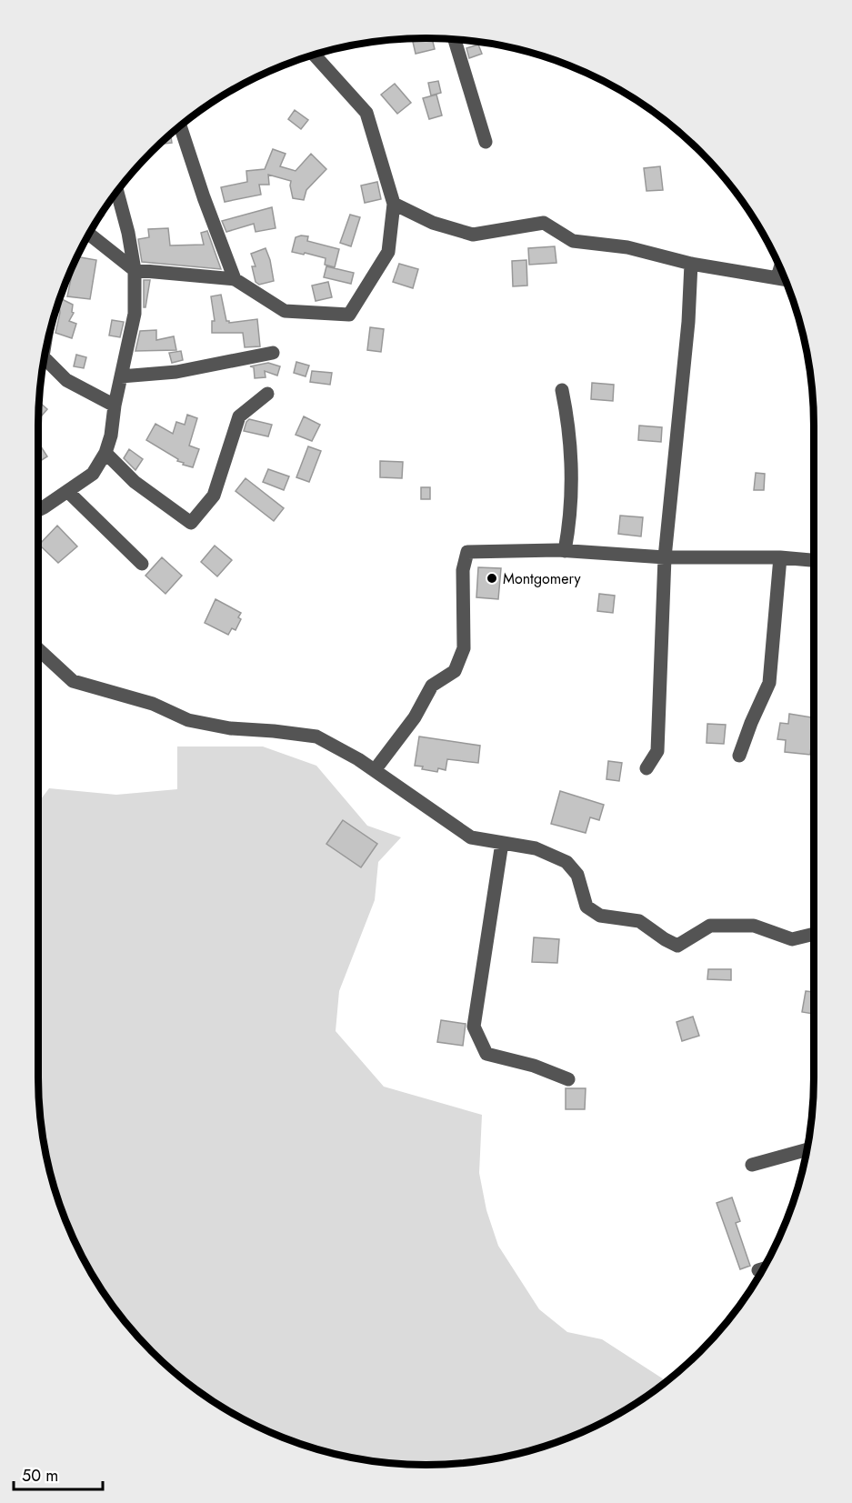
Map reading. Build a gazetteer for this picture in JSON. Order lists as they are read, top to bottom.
{
  "places": ["Montgomery"],
  "scale_bar": "50 m"
}
